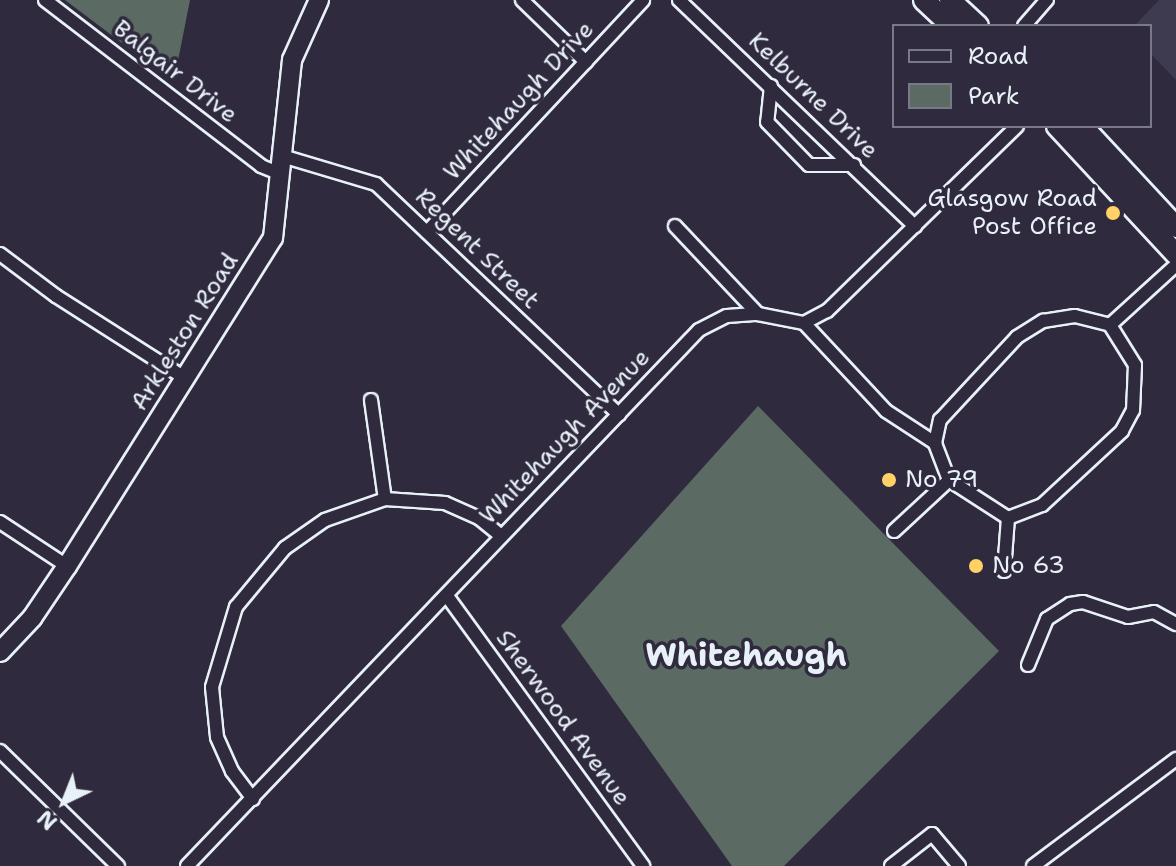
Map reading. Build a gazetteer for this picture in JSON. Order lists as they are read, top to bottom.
{
  "streets": {
    "street": [
      "Balgair Drive",
      "Kelburne Drive",
      "Whitehaugh Drive",
      "Regent Street",
      "Arkleston Road",
      "Whitehaugh Avenue",
      "Sherwood Avenue"
    ]
  },
  "crossings": [
    ["Balgair Drive", "Regent Street"],
    ["Balgair Drive", "Arkleston Road"],
    ["Whitehaugh Drive", "Regent Street"],
    ["Regent Street", "Arkleston Road"],
    ["Regent Street", "Whitehaugh Avenue"],
    ["Whitehaugh Avenue", "Sherwood Avenue"]
  ],
  "districts": ["Whitehaugh"],
  "places": ["Glasgow Road Post Office", "No 79", "No 63"],
  "legend": ["Road", "Park"],
  "north": "bottom left"
}
